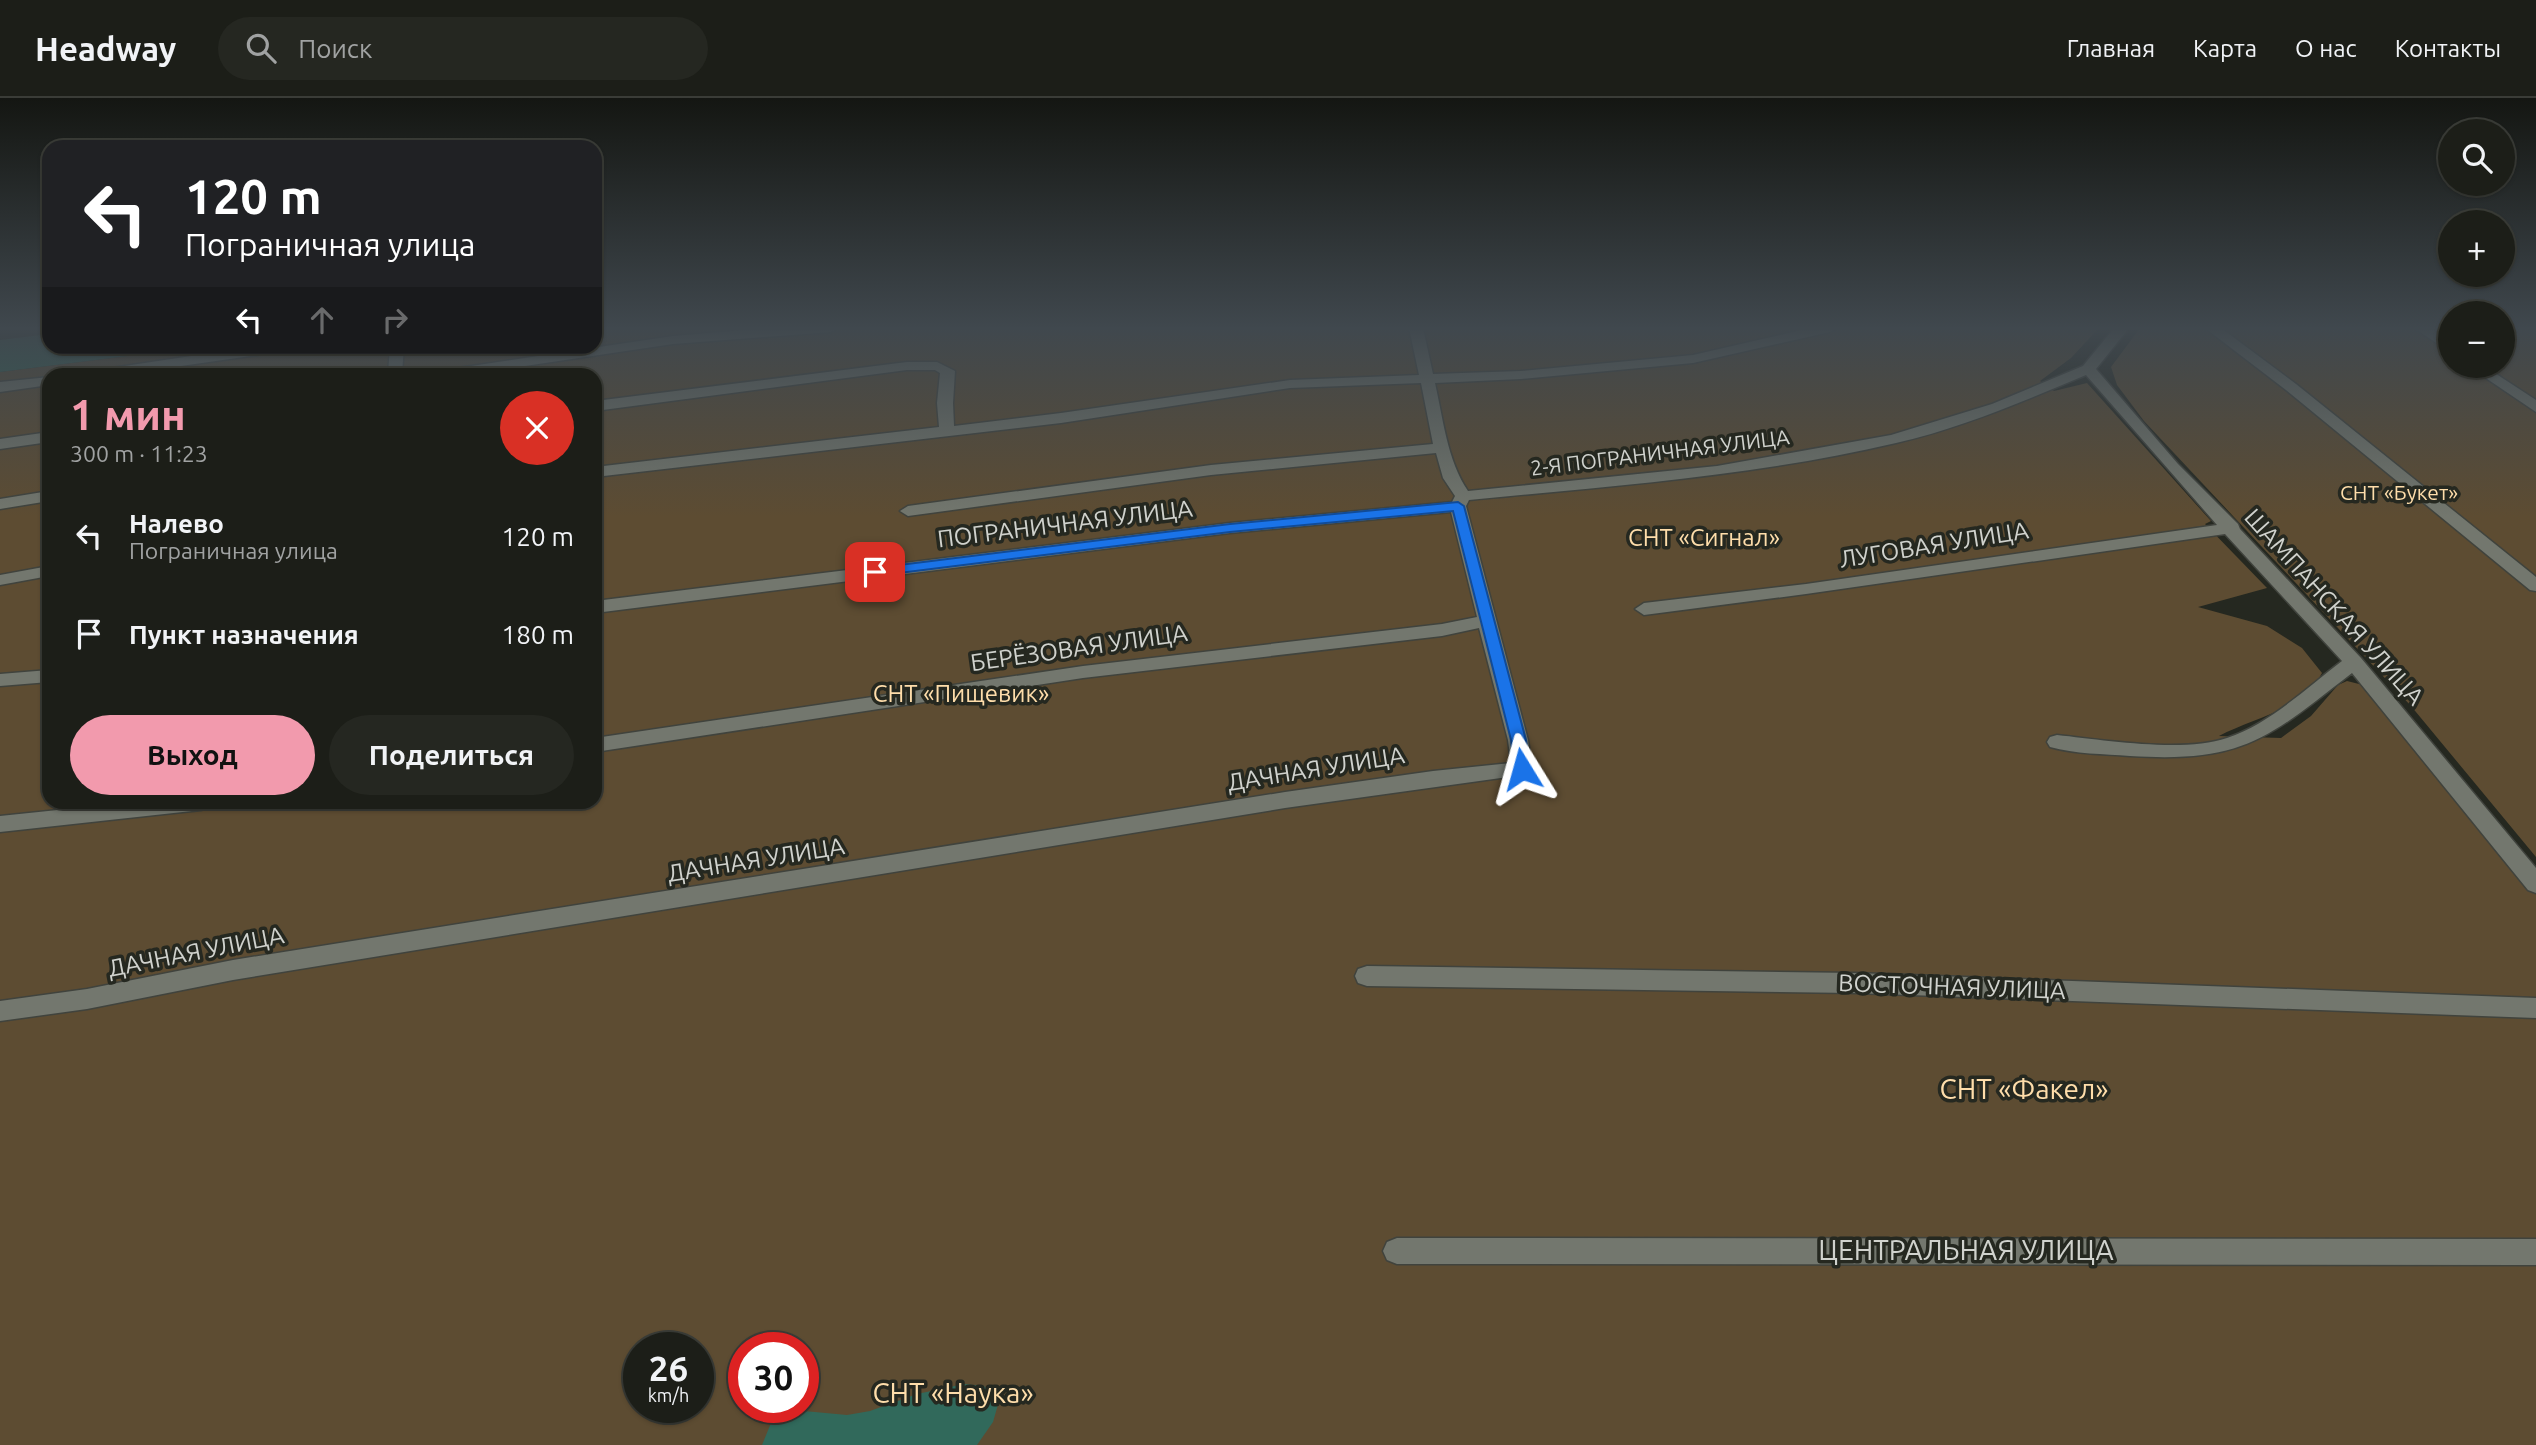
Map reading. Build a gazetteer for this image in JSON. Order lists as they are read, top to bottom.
{
  "streets": {
    "street": [
      "2-Я ПОГРАНИЧНАЯ УЛИЦА",
      "ПОГРАНИЧНАЯ УЛИЦА",
      "ЛУГОВАЯ УЛИЦА",
      "ШАМПАНСКАЯ УЛИЦА",
      "БЕРЁЗОВАЯ УЛИЦА",
      "ДАЧНАЯ УЛИЦА",
      "ВОСТОЧНАЯ УЛИЦА",
      "ЦЕНТРАЛЬНАЯ УЛИЦА"
    ]
  },
  "crossings": [
    ["2-Я ПОГРАНИЧНАЯ УЛИЦА", "ПОГРАНИЧНАЯ УЛИЦА"],
    ["ЛУГОВАЯ УЛИЦА", "ШАМПАНСКАЯ УЛИЦА"],
    ["БЕРЁЗОВАЯ УЛИЦА", "ДАЧНАЯ УЛИЦА"]
  ],
  "parks": [
    "СНТ «Букет»",
    "СНТ «Сигнал»",
    "СНТ «Пищевик»",
    "СНТ «Факел»",
    "СНТ «Наука»"
  ],
  "page": {
    "header": "Headway",
    "search": "Поиск",
    "nav": [
      "Главная",
      "Карта",
      "О нас",
      "Контакты"
    ],
    "map_buttons": ["+", "−"],
    "turn": ["120 m", "Пограничная улица"],
    "heading": ["1 мин", "300 m · 11:23"],
    "list": [
      {
        "name": "Налево",
        "note": "Пограничная улица",
        "value": "120 m"
      },
      {
        "name": "Пункт назначения",
        "value": "180 m"
      }
    ],
    "buttons": ["Выход", "Поделиться"],
    "speed": "26 km/h",
    "limit": "30"
  }
}
